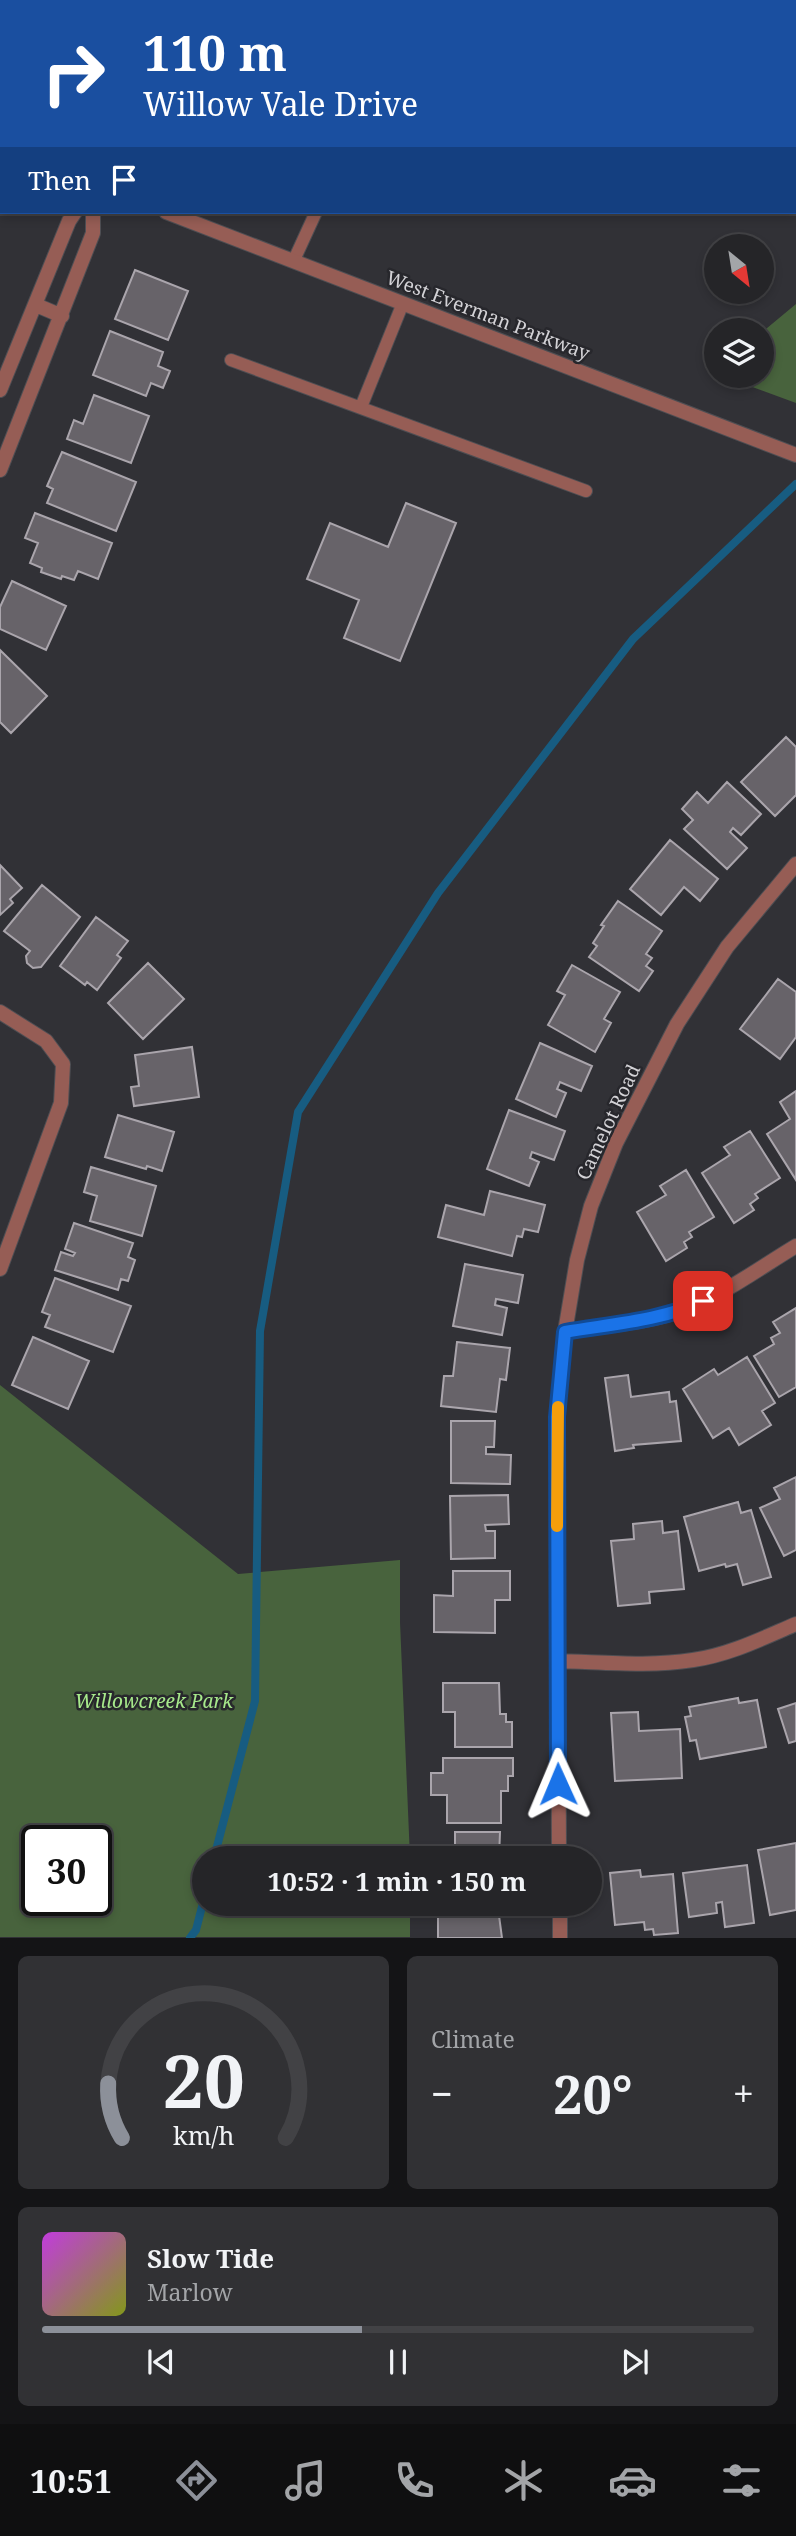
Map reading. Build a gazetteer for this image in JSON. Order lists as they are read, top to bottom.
{
  "streets": {
    "street": ["West Everman Parkway", "Camelot Road"]
  },
  "parks": ["Willowcreek Park"],
  "north": "bottom right",
  "page": {
    "turn": ["110 m", "Willow Vale Drive"],
    "then": "Then",
    "limit": "30",
    "trip": "10:52 · 1 min · 150 m",
    "tile": "Climate",
    "heat": ["−", "20°", "+"],
    "song": ["Slow Tide", "Marlow"],
    "tabs": "10:51",
    "gauge": ["20", "km/h"]
  }
}
